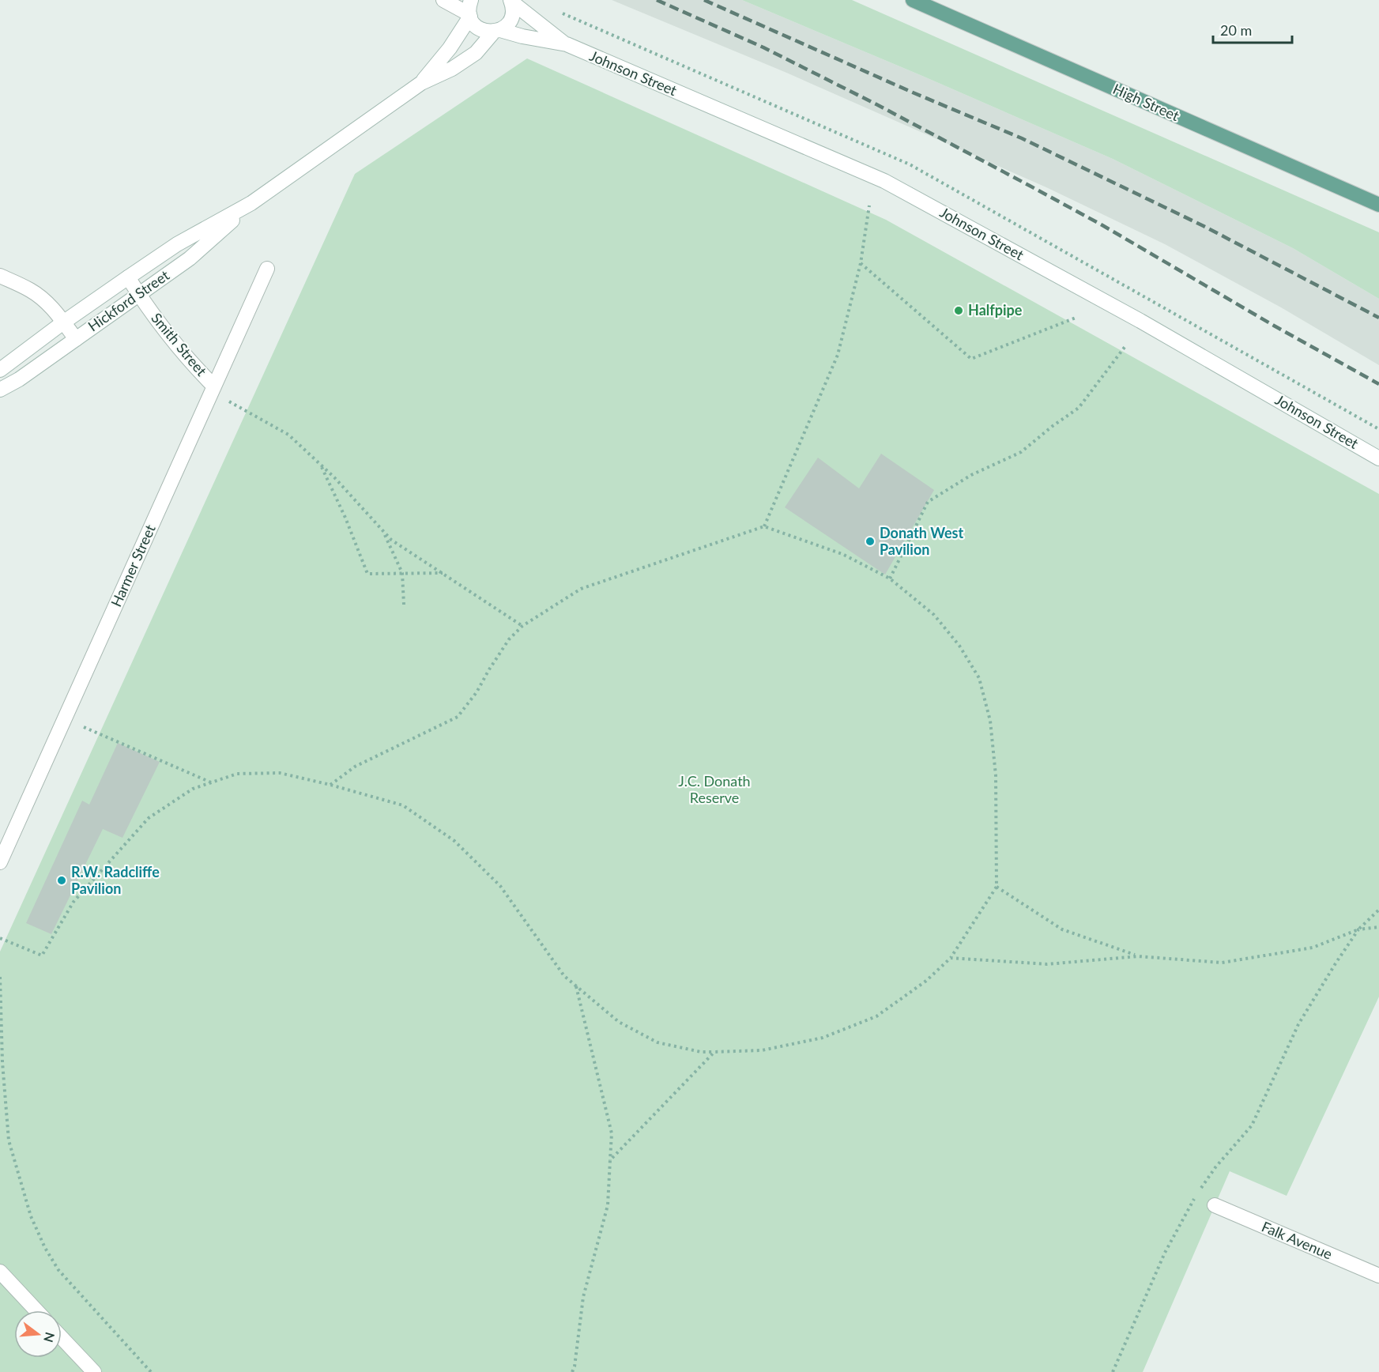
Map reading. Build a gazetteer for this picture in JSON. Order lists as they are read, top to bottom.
{
  "streets": {
    "main road": ["High Street"],
    "street": [
      "Johnson Street",
      "Hickford Street",
      "Smith Street",
      "Harmer Street",
      "Falk Avenue"
    ]
  },
  "crossings": [
    ["Johnson Street", "Hickford Street"],
    ["Hickford Street", "Smith Street"],
    ["Smith Street", "Harmer Street"]
  ],
  "parks": ["J.C. Donath Reserve"],
  "places": ["Halfpipe", "Donath West Pavilion", "R.W. Radcliffe Pavilion"],
  "scale_bar": "20 m",
  "north": "right"
}
